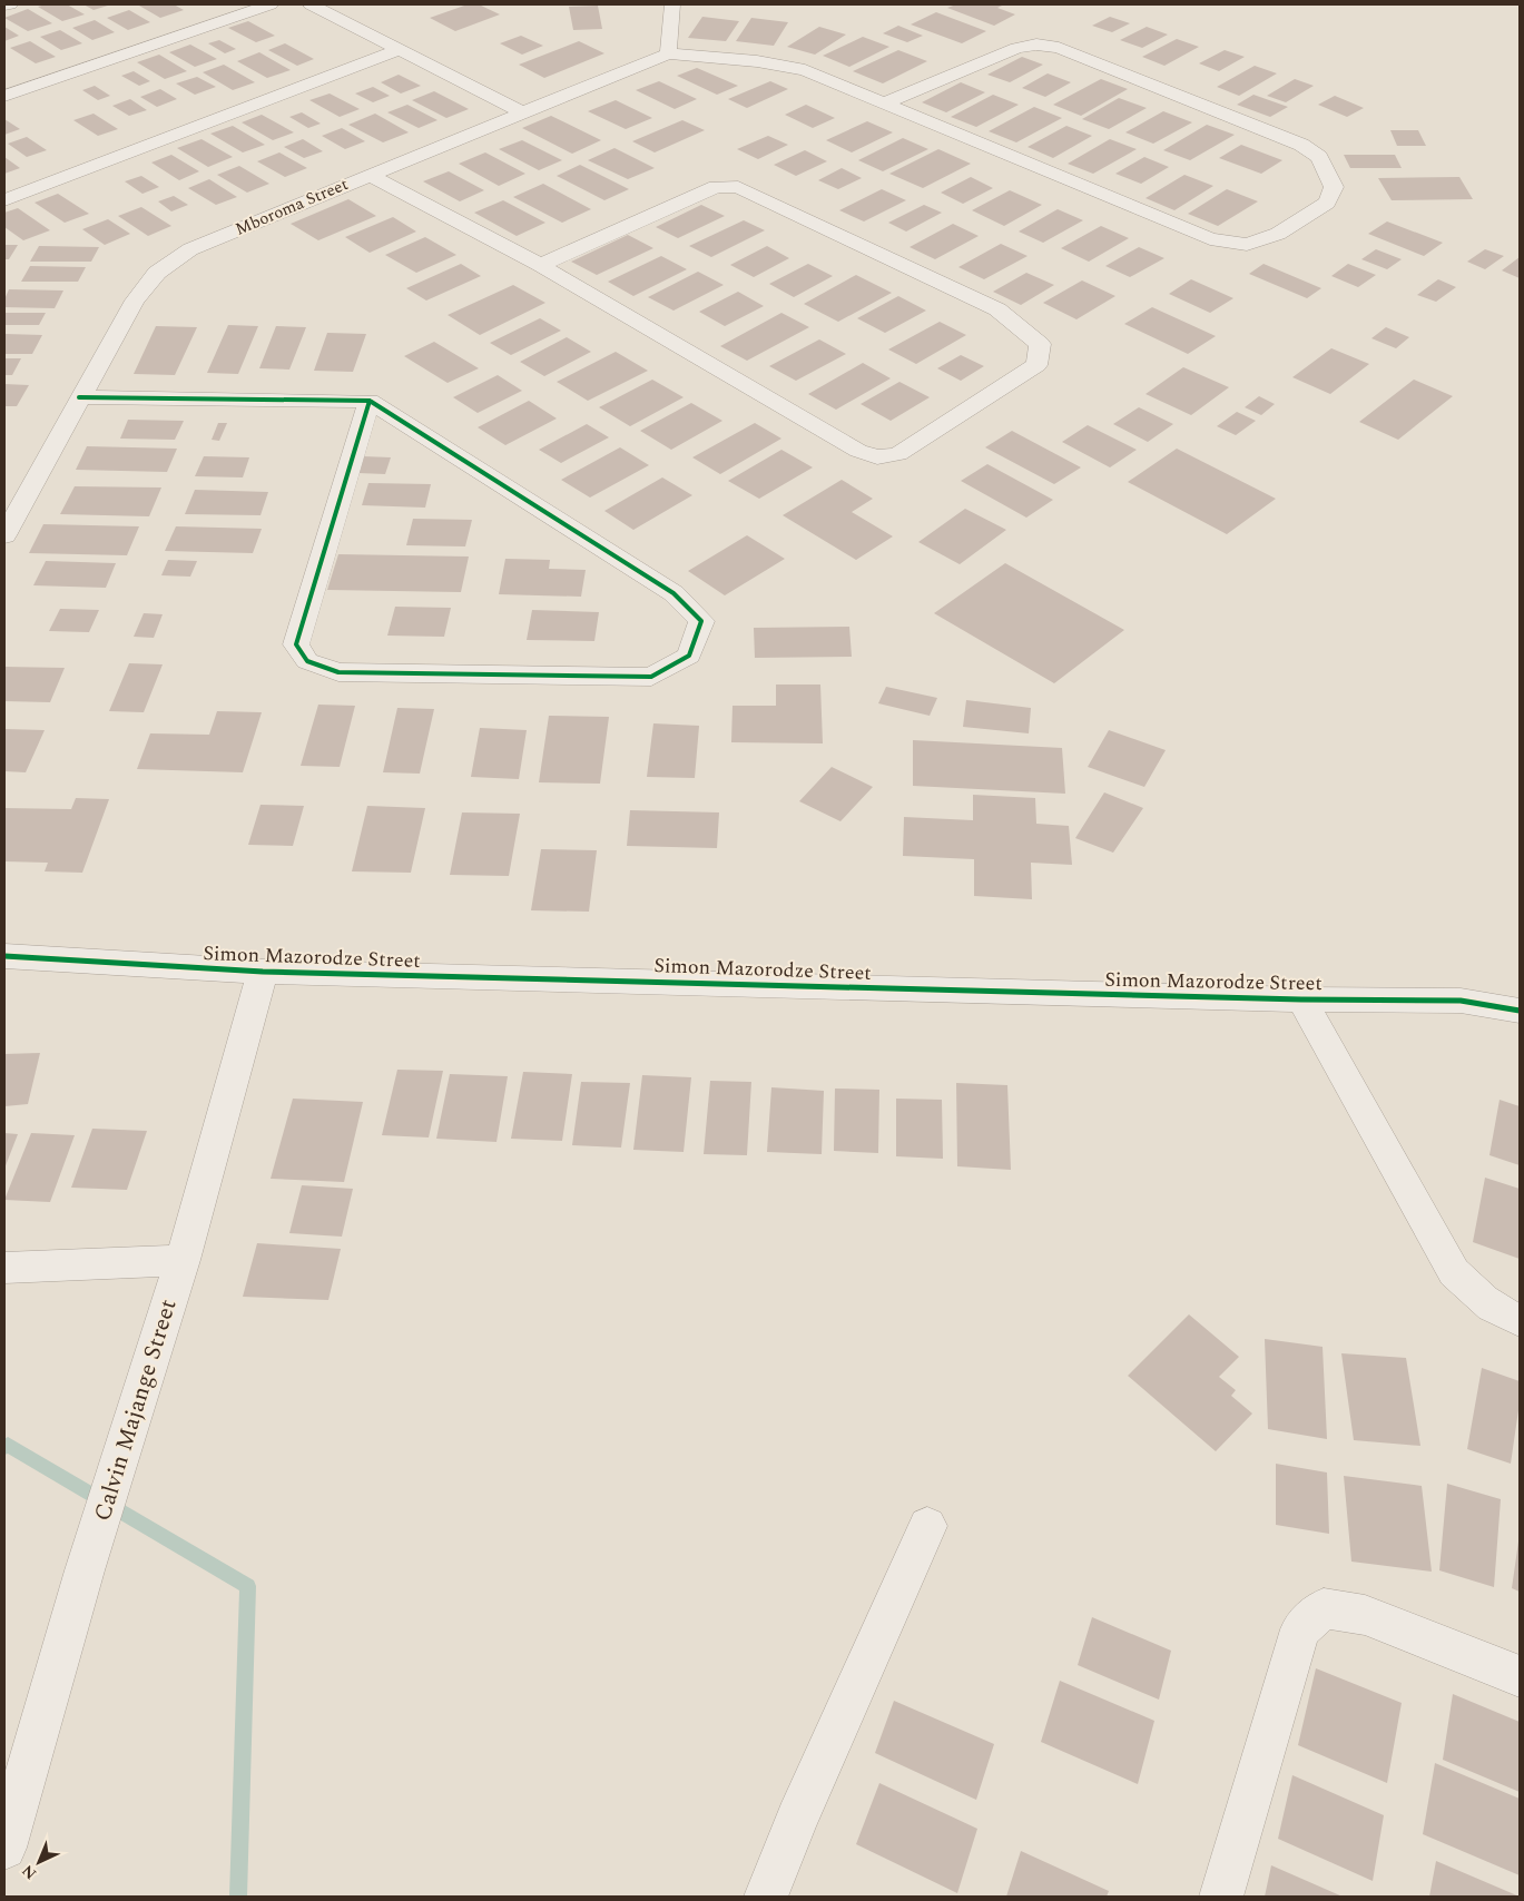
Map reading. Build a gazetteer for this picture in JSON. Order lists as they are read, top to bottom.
{
  "streets": {
    "street": ["Mboroma Street", "Simon Mazorodze Street", "Calvin Majange Street"]
  },
  "crossings": [
    ["Simon Mazorodze Street", "Calvin Majange Street"]
  ],
  "north": "bottom left"
}
